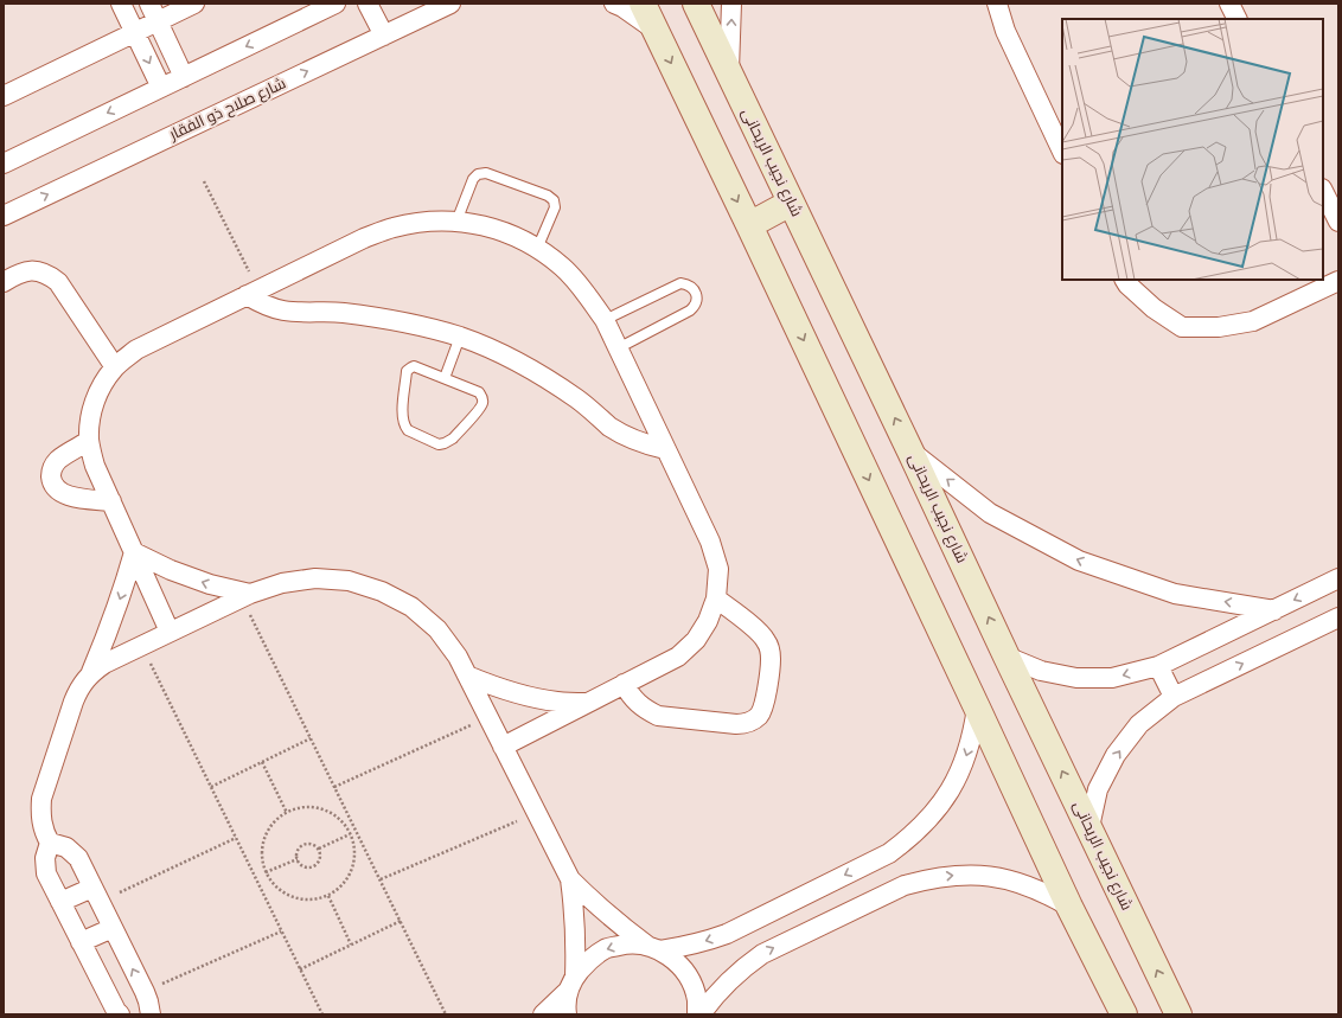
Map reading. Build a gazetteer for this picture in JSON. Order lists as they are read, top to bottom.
{
  "streets": {
    "street": ["شارع صلاح ذو الفقار", "شارع نجيب الريحانى"]
  }
}
